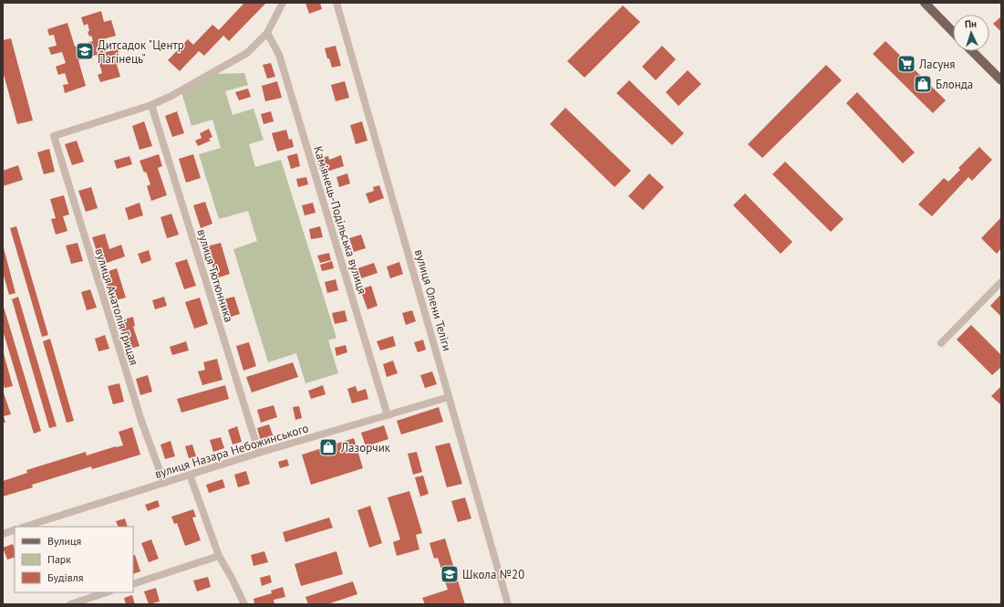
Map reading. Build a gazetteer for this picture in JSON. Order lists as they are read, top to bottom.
{
  "streets": {
    "street": [
      "Камʼянець-Подільська вулиця",
      "вулиця Тютюнника",
      "вулиця Олени Теліги",
      "вулиця Анатолія Грицая",
      "вулиця Назара Небожинського"
    ]
  },
  "crossings": [
    ["Камʼянець-Подільська вулиця", "вулиця Назара Небожинського"],
    ["вулиця Тютюнника", "вулиця Анатолія Грицая"],
    ["вулиця Тютюнника", "вулиця Назара Небожинського"],
    ["вулиця Олени Теліги", "вулиця Назара Небожинського"],
    ["вулиця Анатолія Грицая", "вулиця Назара Небожинського"]
  ],
  "places": {
    "school or university": ["Дитсадок \"Центр Пагінець\"", "Школа №20"],
    "supermarket": ["Ласуня"],
    "shop": ["Блонда", "Лазорчик"]
  },
  "legend": ["Вулиця", "Парк", "Будівля"],
  "north": "top"
}
